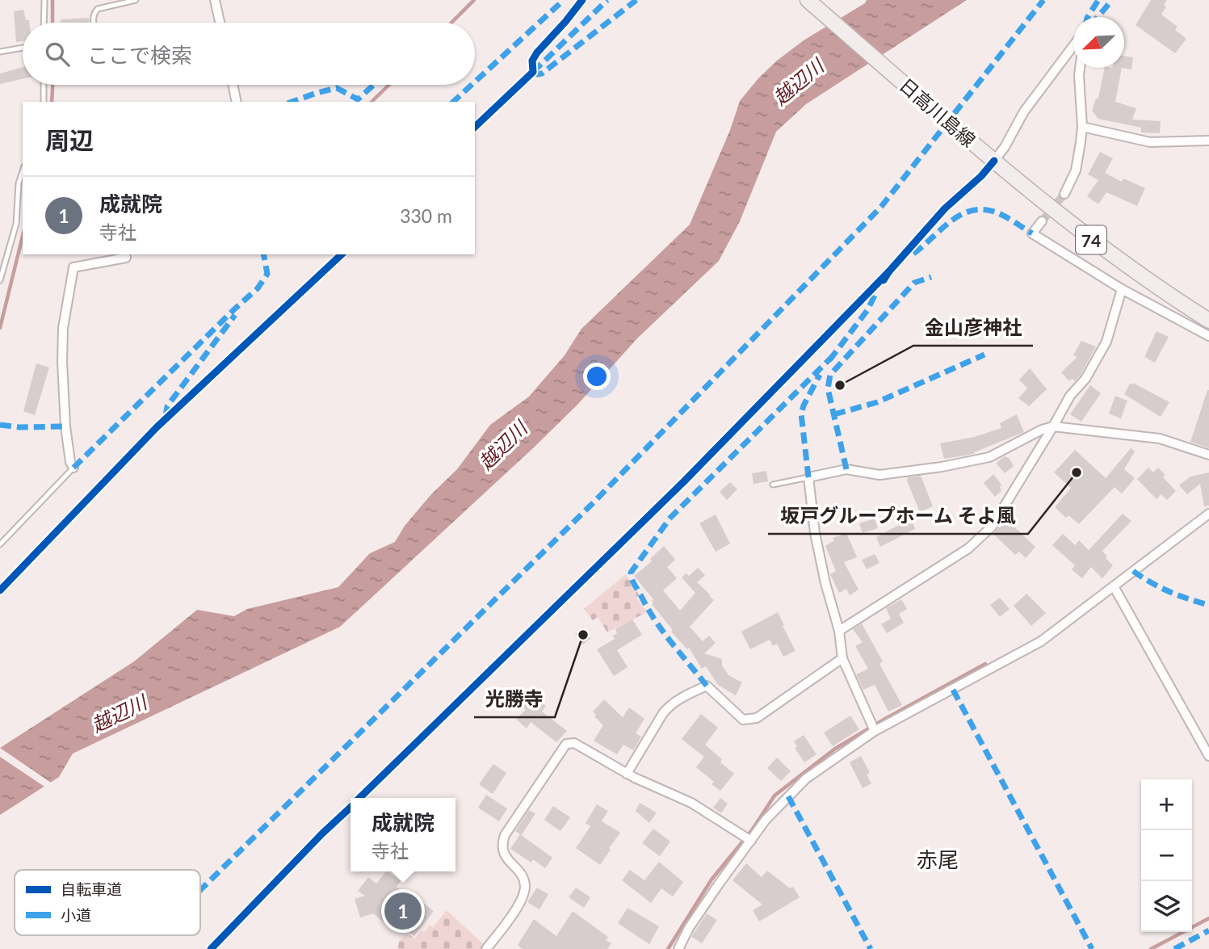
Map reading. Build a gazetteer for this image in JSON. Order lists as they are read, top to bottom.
{
  "streets": {
    "main road": ["日高川島線", "74"]
  },
  "districts": ["赤尾"],
  "water": ["越辺川"],
  "places": ["金山彦神社", "坂戸グループホーム そよ風", "光勝寺"],
  "legend": ["自転車道", "小道"],
  "north": "bottom left",
  "page": {
    "search": "ここで検索",
    "heading": "周辺",
    "list": [
      {
        "mark": "1",
        "name": "成就院",
        "note": "寺社",
        "value": "330 m"
      }
    ],
    "map_buttons": ["+", "−"],
    "popup": ["成就院", "寺社"],
    "pins": "1"
  }
}
